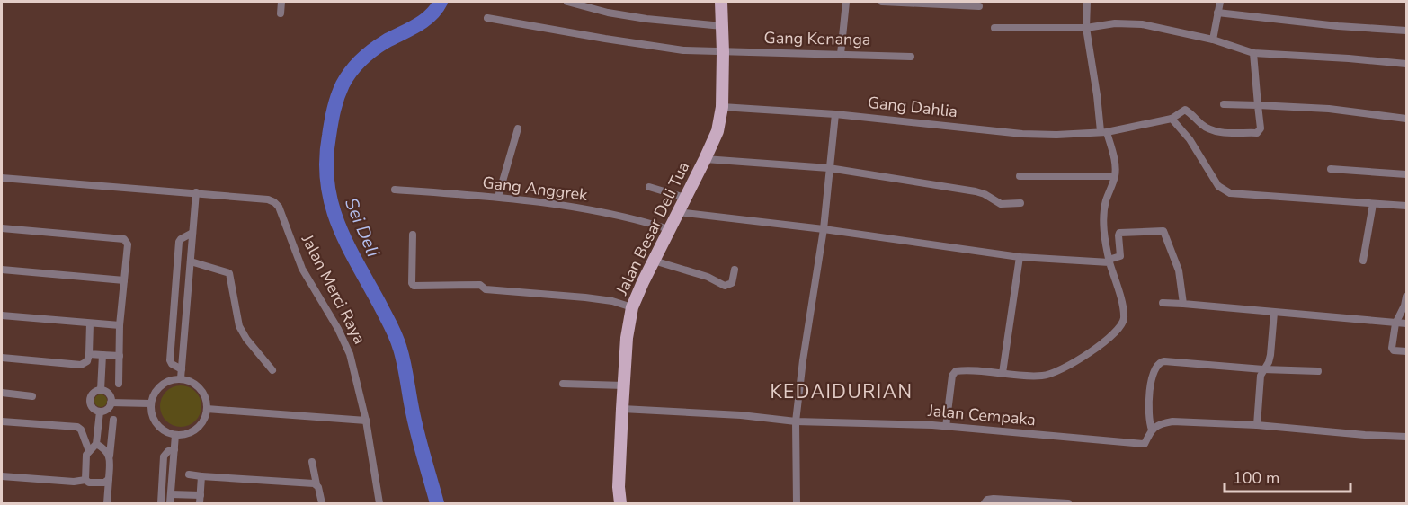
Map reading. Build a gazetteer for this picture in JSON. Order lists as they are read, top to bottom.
{
  "streets": {
    "main road": ["Jalan Besar Deli Tua"],
    "street": [
      "Gang Kenanga",
      "Gang Dahlia",
      "Gang Anggrek",
      "Jalan Merci Raya",
      "Jalan Cempaka"
    ]
  },
  "crossings": [
    ["Gang Kenanga", "Jalan Besar Deli Tua"],
    ["Gang Dahlia", "Jalan Besar Deli Tua"],
    ["Gang Anggrek", "Jalan Besar Deli Tua"],
    ["Jalan Besar Deli Tua", "Jalan Cempaka"]
  ],
  "districts": ["KEDAIDURIAN"],
  "water": ["Sei Deli"],
  "scale_bar": "100 m"
}
